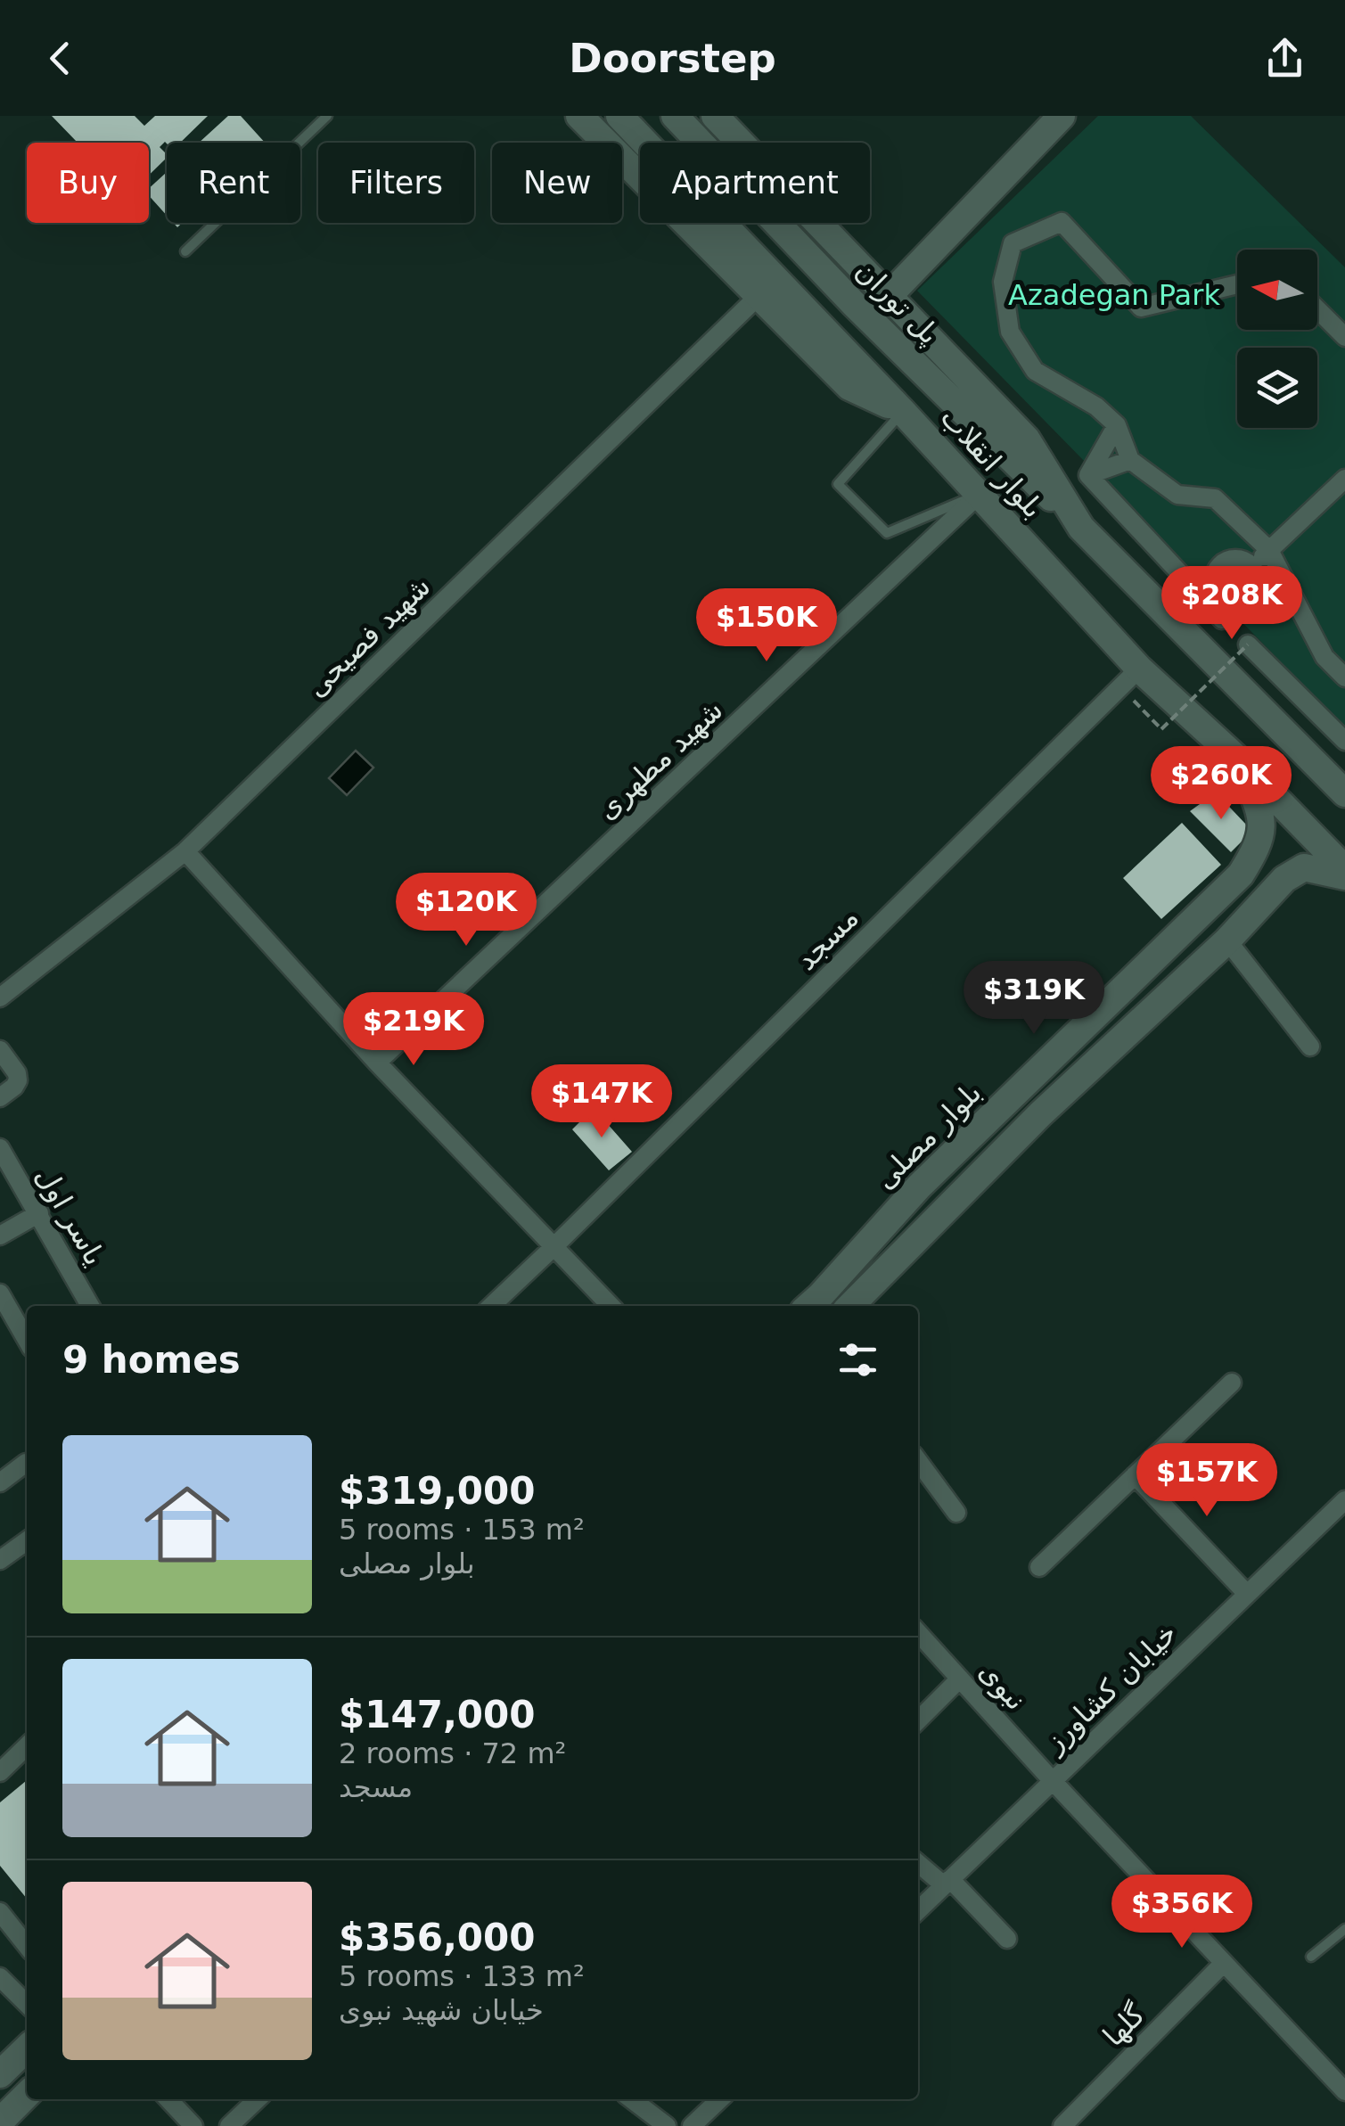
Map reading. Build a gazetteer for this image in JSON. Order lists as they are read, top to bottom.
{
  "streets": {
    "main road": ["پل توران", "بلوار انقلاب", "بلوار مصلی"],
    "street": [
      "شهید فصیحی",
      "شهید مطهری",
      "مسجد",
      "یاسر اول",
      "نبوی",
      "خیابان کشاورز",
      "گلها"
    ]
  },
  "crossings": [
    ["پل توران", "بلوار انقلاب"],
    ["بلوار انقلاب", "شهید فصیحی"],
    ["بلوار انقلاب", "شهید مطهری"],
    ["بلوار انقلاب", "مسجد"],
    ["بلوار انقلاب", "بلوار مصلی"],
    ["نبوی", "خیابان کشاورز"],
    ["نبوی", "گلها"]
  ],
  "parks": ["Azadegan Park"],
  "north": "left",
  "page": {
    "header": "Doorstep",
    "chip": [
      "Buy",
      "Rent",
      "Filters",
      "New",
      "Apartment"
    ],
    "price": [
      "$208K",
      "$150K",
      "$260K",
      "$120K",
      "$319K",
      "$219K",
      "$147K",
      "$157K",
      "$356K"
    ],
    "heading": "9 homes",
    "list": [
      {
        "name": "$319,000",
        "note": "5 rooms · 153 m² · بلوار مصلی"
      },
      {
        "name": "$147,000",
        "note": "2 rooms · 72 m² · مسجد"
      },
      {
        "name": "$356,000",
        "note": "5 rooms · 133 m² · خیابان شهید نبوی"
      }
    ]
  }
}
